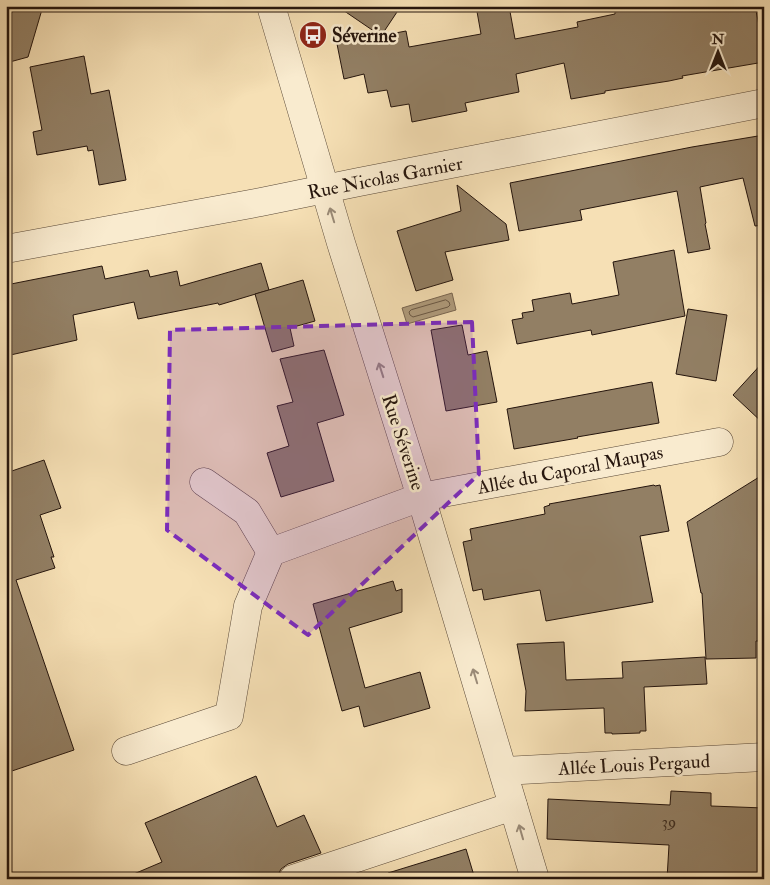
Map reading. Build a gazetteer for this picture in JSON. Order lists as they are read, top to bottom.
{
  "streets": {
    "street": [
      "Rue Nicolas Garnier",
      "Rue Séverine",
      "Allée du Caporal Maupas",
      "Allée Louis Pergaud"
    ]
  },
  "crossings": [
    ["Rue Nicolas Garnier", "Rue Séverine"],
    ["Rue Séverine", "Allée du Caporal Maupas"],
    ["Rue Séverine", "Allée Louis Pergaud"]
  ],
  "one_way": ["Rue Séverine"],
  "places": {
    "bus stop": ["Séverine"]
  },
  "house_numbers": ["39"],
  "north": "top"
}
